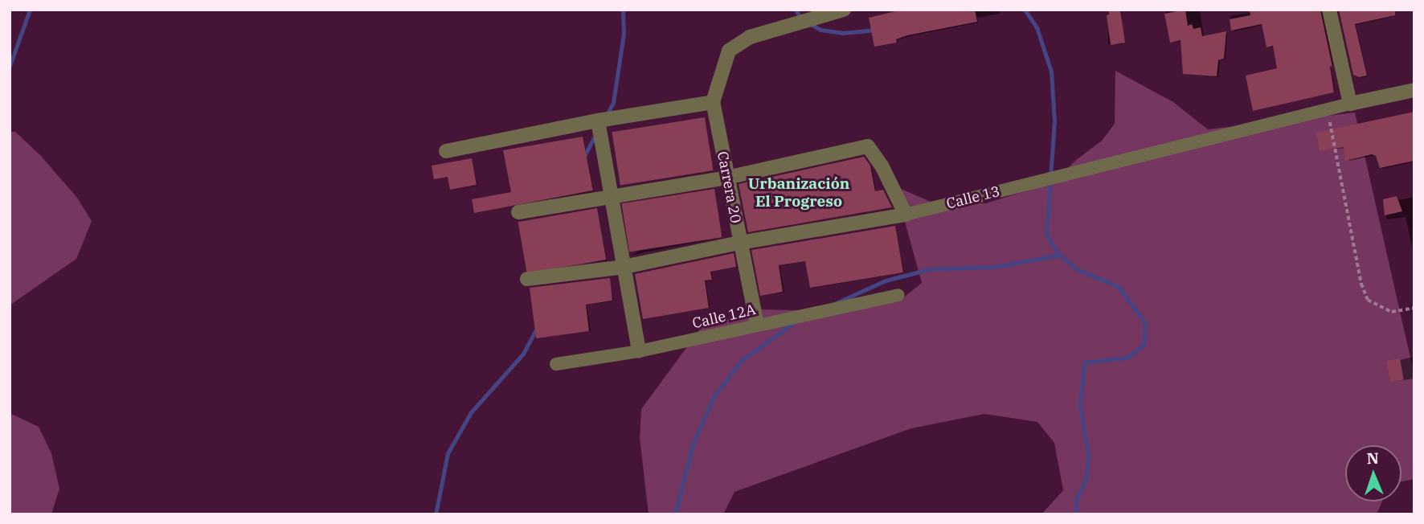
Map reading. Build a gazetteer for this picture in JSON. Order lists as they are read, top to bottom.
{
  "streets": {
    "street": ["Carrera 20", "Calle 13", "Calle 12A"]
  },
  "crossings": [
    ["Carrera 20", "Calle 13"],
    ["Carrera 20", "Calle 12A"]
  ],
  "districts": ["Urbanización El Progreso"],
  "north": "top"
}
